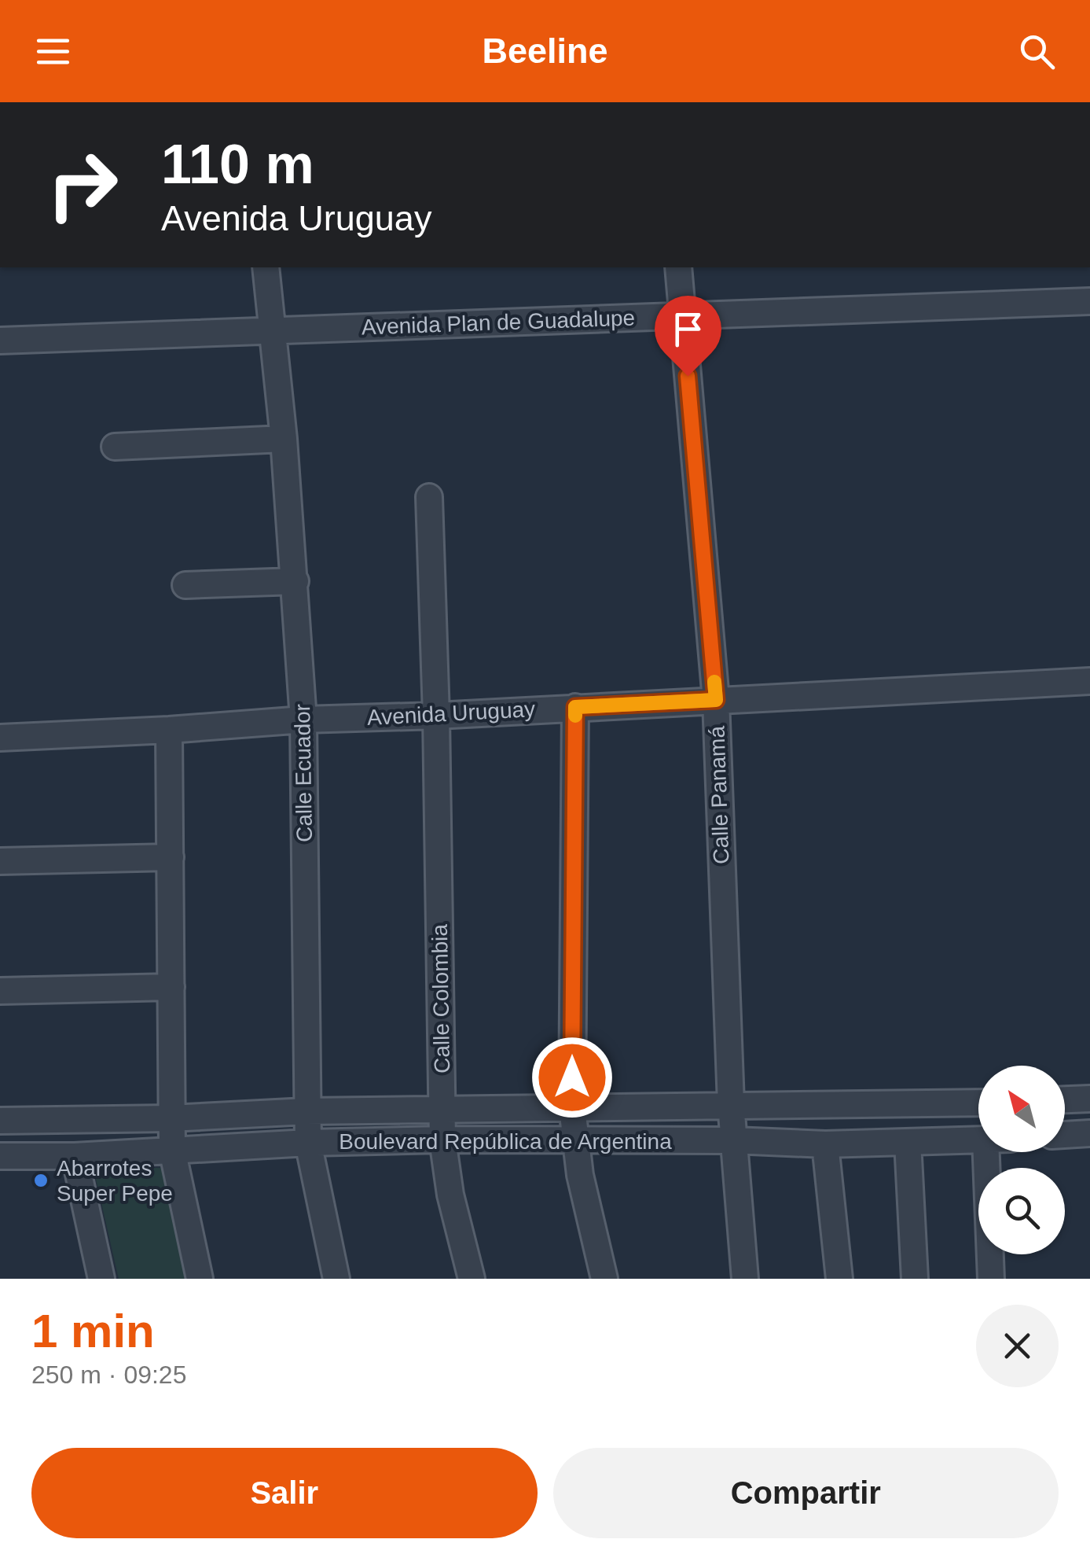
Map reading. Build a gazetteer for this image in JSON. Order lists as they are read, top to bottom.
{
  "streets": {
    "street": [
      "Avenida Plan de Guadalupe",
      "Avenida Uruguay",
      "Calle Ecuador",
      "Calle Panamá",
      "Calle Colombia",
      "Boulevard República de Argentina"
    ]
  },
  "crossings": [
    ["Avenida Plan de Guadalupe", "Calle Ecuador"],
    ["Avenida Plan de Guadalupe", "Calle Panamá"],
    ["Avenida Uruguay", "Calle Ecuador"],
    ["Avenida Uruguay", "Calle Panamá"],
    ["Avenida Uruguay", "Calle Colombia"],
    ["Calle Ecuador", "Boulevard República de Argentina"],
    ["Calle Panamá", "Boulevard República de Argentina"],
    ["Calle Colombia", "Boulevard República de Argentina"]
  ],
  "places": ["Abarrotes Super Pepe"],
  "north": "top left",
  "page": {
    "header": "Beeline",
    "turn": ["110 m", "Avenida Uruguay"],
    "heading": ["1 min", "250 m · 09:25"],
    "buttons": ["Salir", "Compartir"]
  }
}
